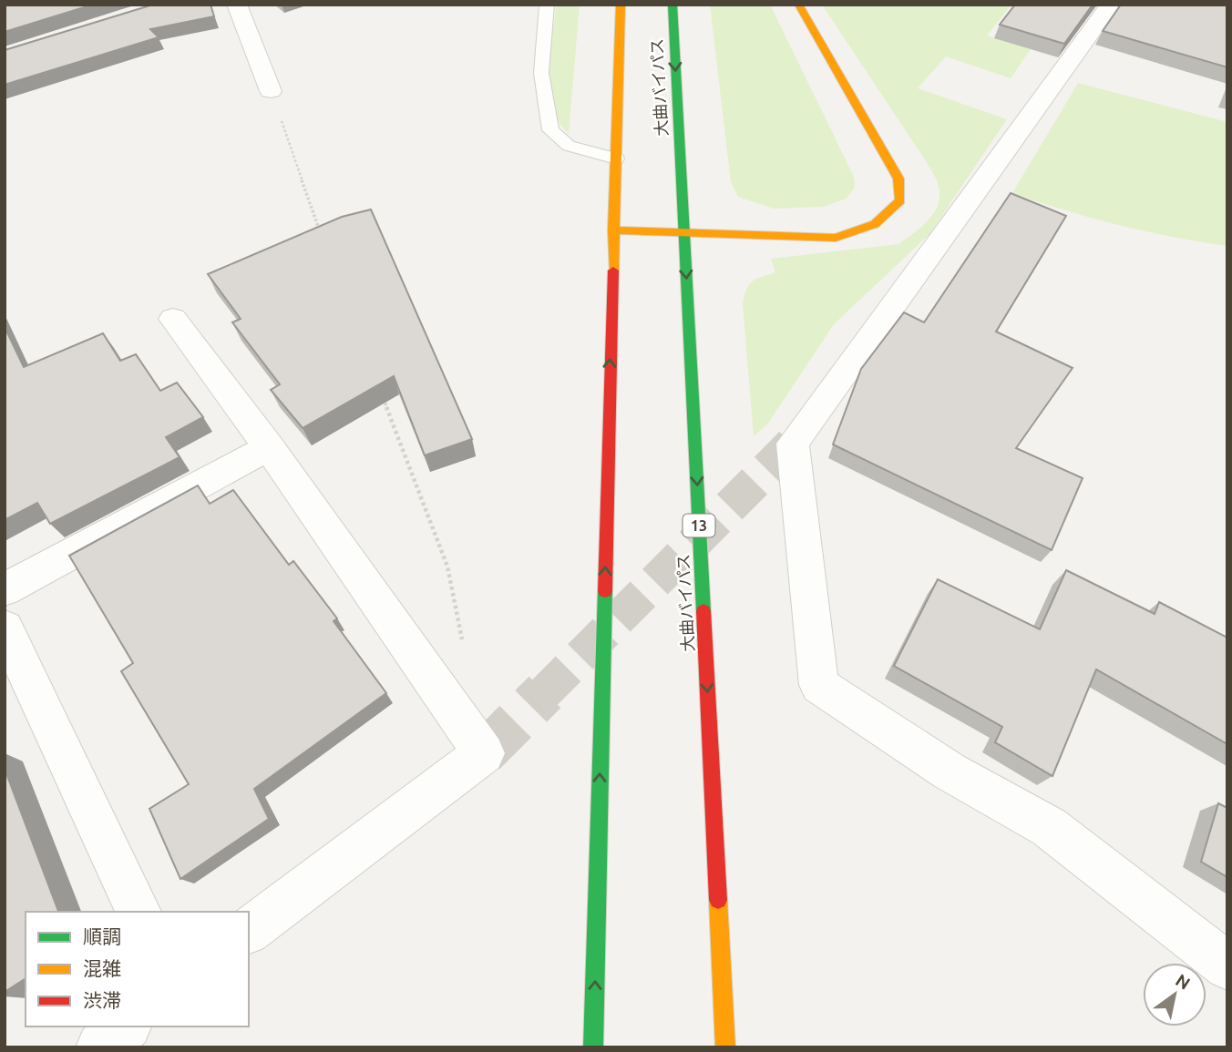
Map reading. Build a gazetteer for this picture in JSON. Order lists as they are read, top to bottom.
{
  "streets": {
    "main road": ["大曲バイパス", "13"]
  },
  "legend": ["順調", "混雑", "渋滞"],
  "north": "top right"
}
